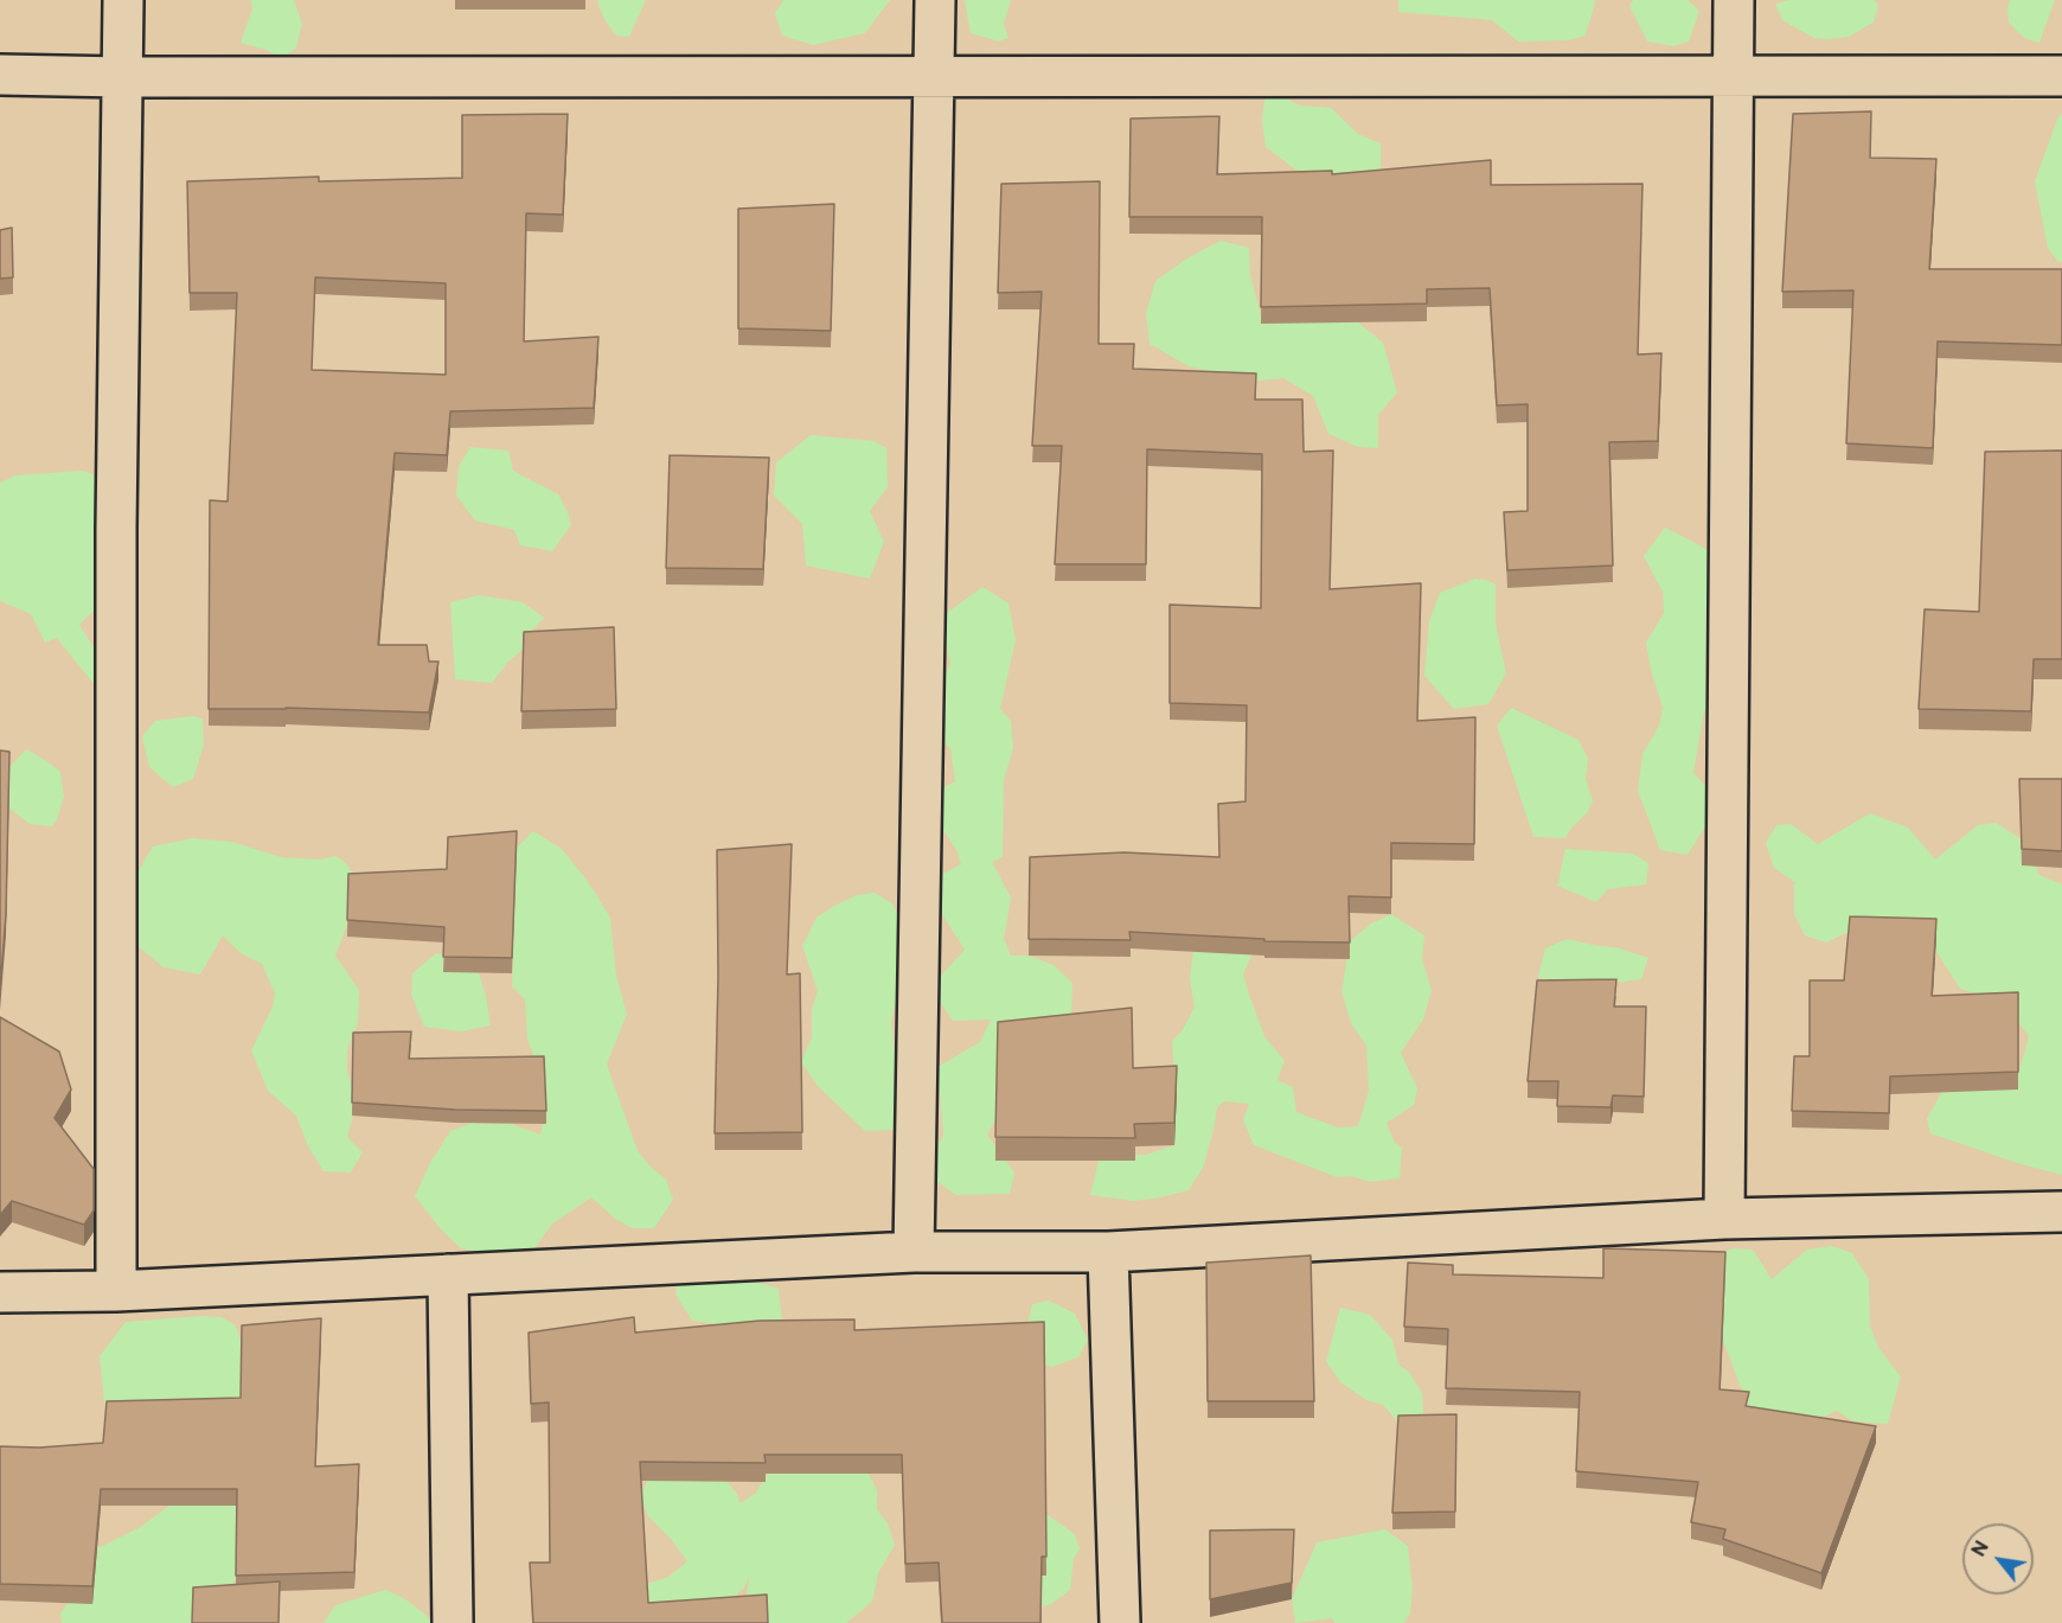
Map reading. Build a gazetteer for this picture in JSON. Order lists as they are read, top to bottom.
{
  "north": "top left"
}
